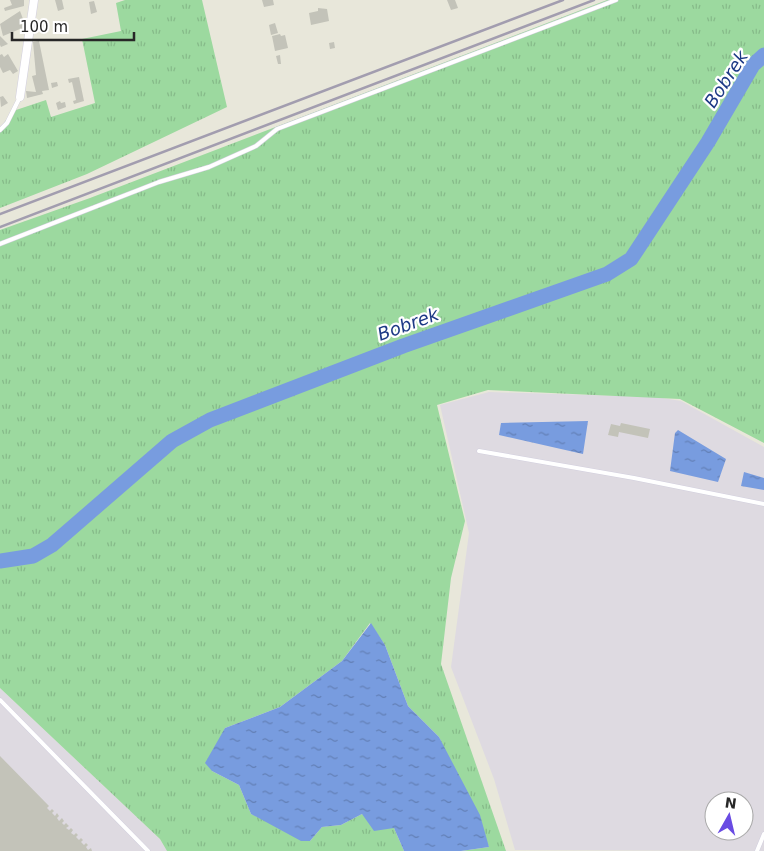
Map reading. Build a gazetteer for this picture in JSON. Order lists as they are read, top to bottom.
{
  "water": ["Bobrek"],
  "scale_bar": "100 m",
  "north": "top"
}
